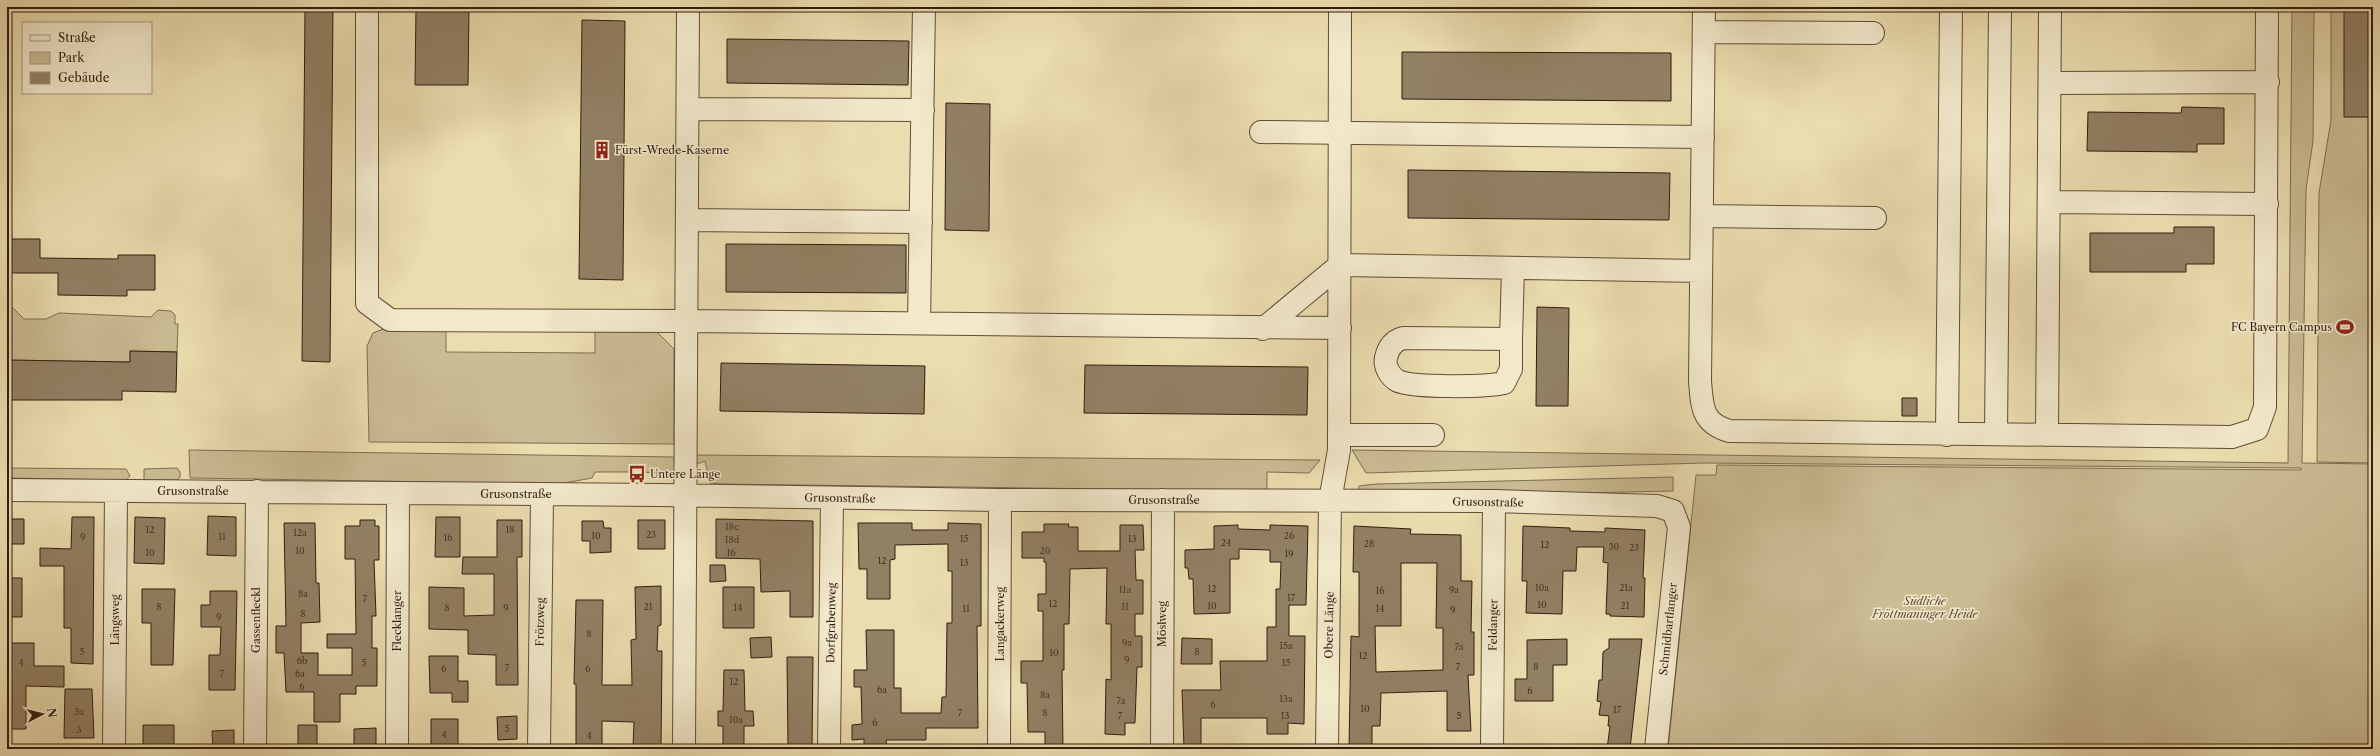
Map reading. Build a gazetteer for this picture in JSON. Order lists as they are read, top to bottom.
{
  "streets": {
    "street": [
      "Grusonstraße",
      "Längsweg",
      "Gassenfleckl",
      "Flecklanger",
      "Frötzweg",
      "Dorfgrabenweg",
      "Langackerweg",
      "Möslweg",
      "Obere Länge",
      "Feldanger",
      "Schmidbartlanger"
    ]
  },
  "crossings": [
    ["Grusonstraße", "Längsweg"],
    ["Grusonstraße", "Gassenfleckl"],
    ["Grusonstraße", "Flecklanger"],
    ["Grusonstraße", "Frötzweg"],
    ["Grusonstraße", "Dorfgrabenweg"],
    ["Grusonstraße", "Langackerweg"],
    ["Grusonstraße", "Möslweg"],
    ["Grusonstraße", "Obere Länge"],
    ["Grusonstraße", "Feldanger"],
    ["Grusonstraße", "Schmidbartlanger"]
  ],
  "parks": ["Südliche Fröttmaninger Heide"],
  "places": {
    "building": ["Fürst-Wrede-Kaserne"],
    "sports": ["FC Bayern Campus"],
    "bus stop": ["Untere Länge"]
  },
  "house_numbers": [
    "18c",
    "12",
    "18",
    "12a",
    "23",
    "10",
    "26",
    "9",
    "11",
    "16",
    "15",
    "13",
    "18d",
    "24",
    "28",
    "12",
    "30",
    "23",
    "10",
    "20",
    "10",
    "16",
    "19",
    "12",
    "13",
    "10a",
    "21a",
    "12",
    "11a",
    "9a",
    "16",
    "8a",
    "17",
    "7",
    "12",
    "10",
    "10",
    "21",
    "8",
    "21",
    "11",
    "8",
    "9",
    "14",
    "11",
    "14",
    "9",
    "8",
    "9",
    "8",
    "9a",
    "15a",
    "7a",
    "5",
    "8",
    "10",
    "12",
    "9",
    "6b",
    "4",
    "5",
    "15",
    "7",
    "8",
    "7",
    "6",
    "6",
    "7",
    "6a",
    "12",
    "6",
    "6a",
    "6",
    "8a",
    "13a",
    "7a",
    "6",
    "10",
    "17",
    "3a",
    "7",
    "8",
    "7",
    "13",
    "5",
    "10a",
    "6",
    "5",
    "3",
    "4",
    "4"
  ],
  "legend": ["Straße", "Park", "Gebäude"],
  "north": "right"
}
